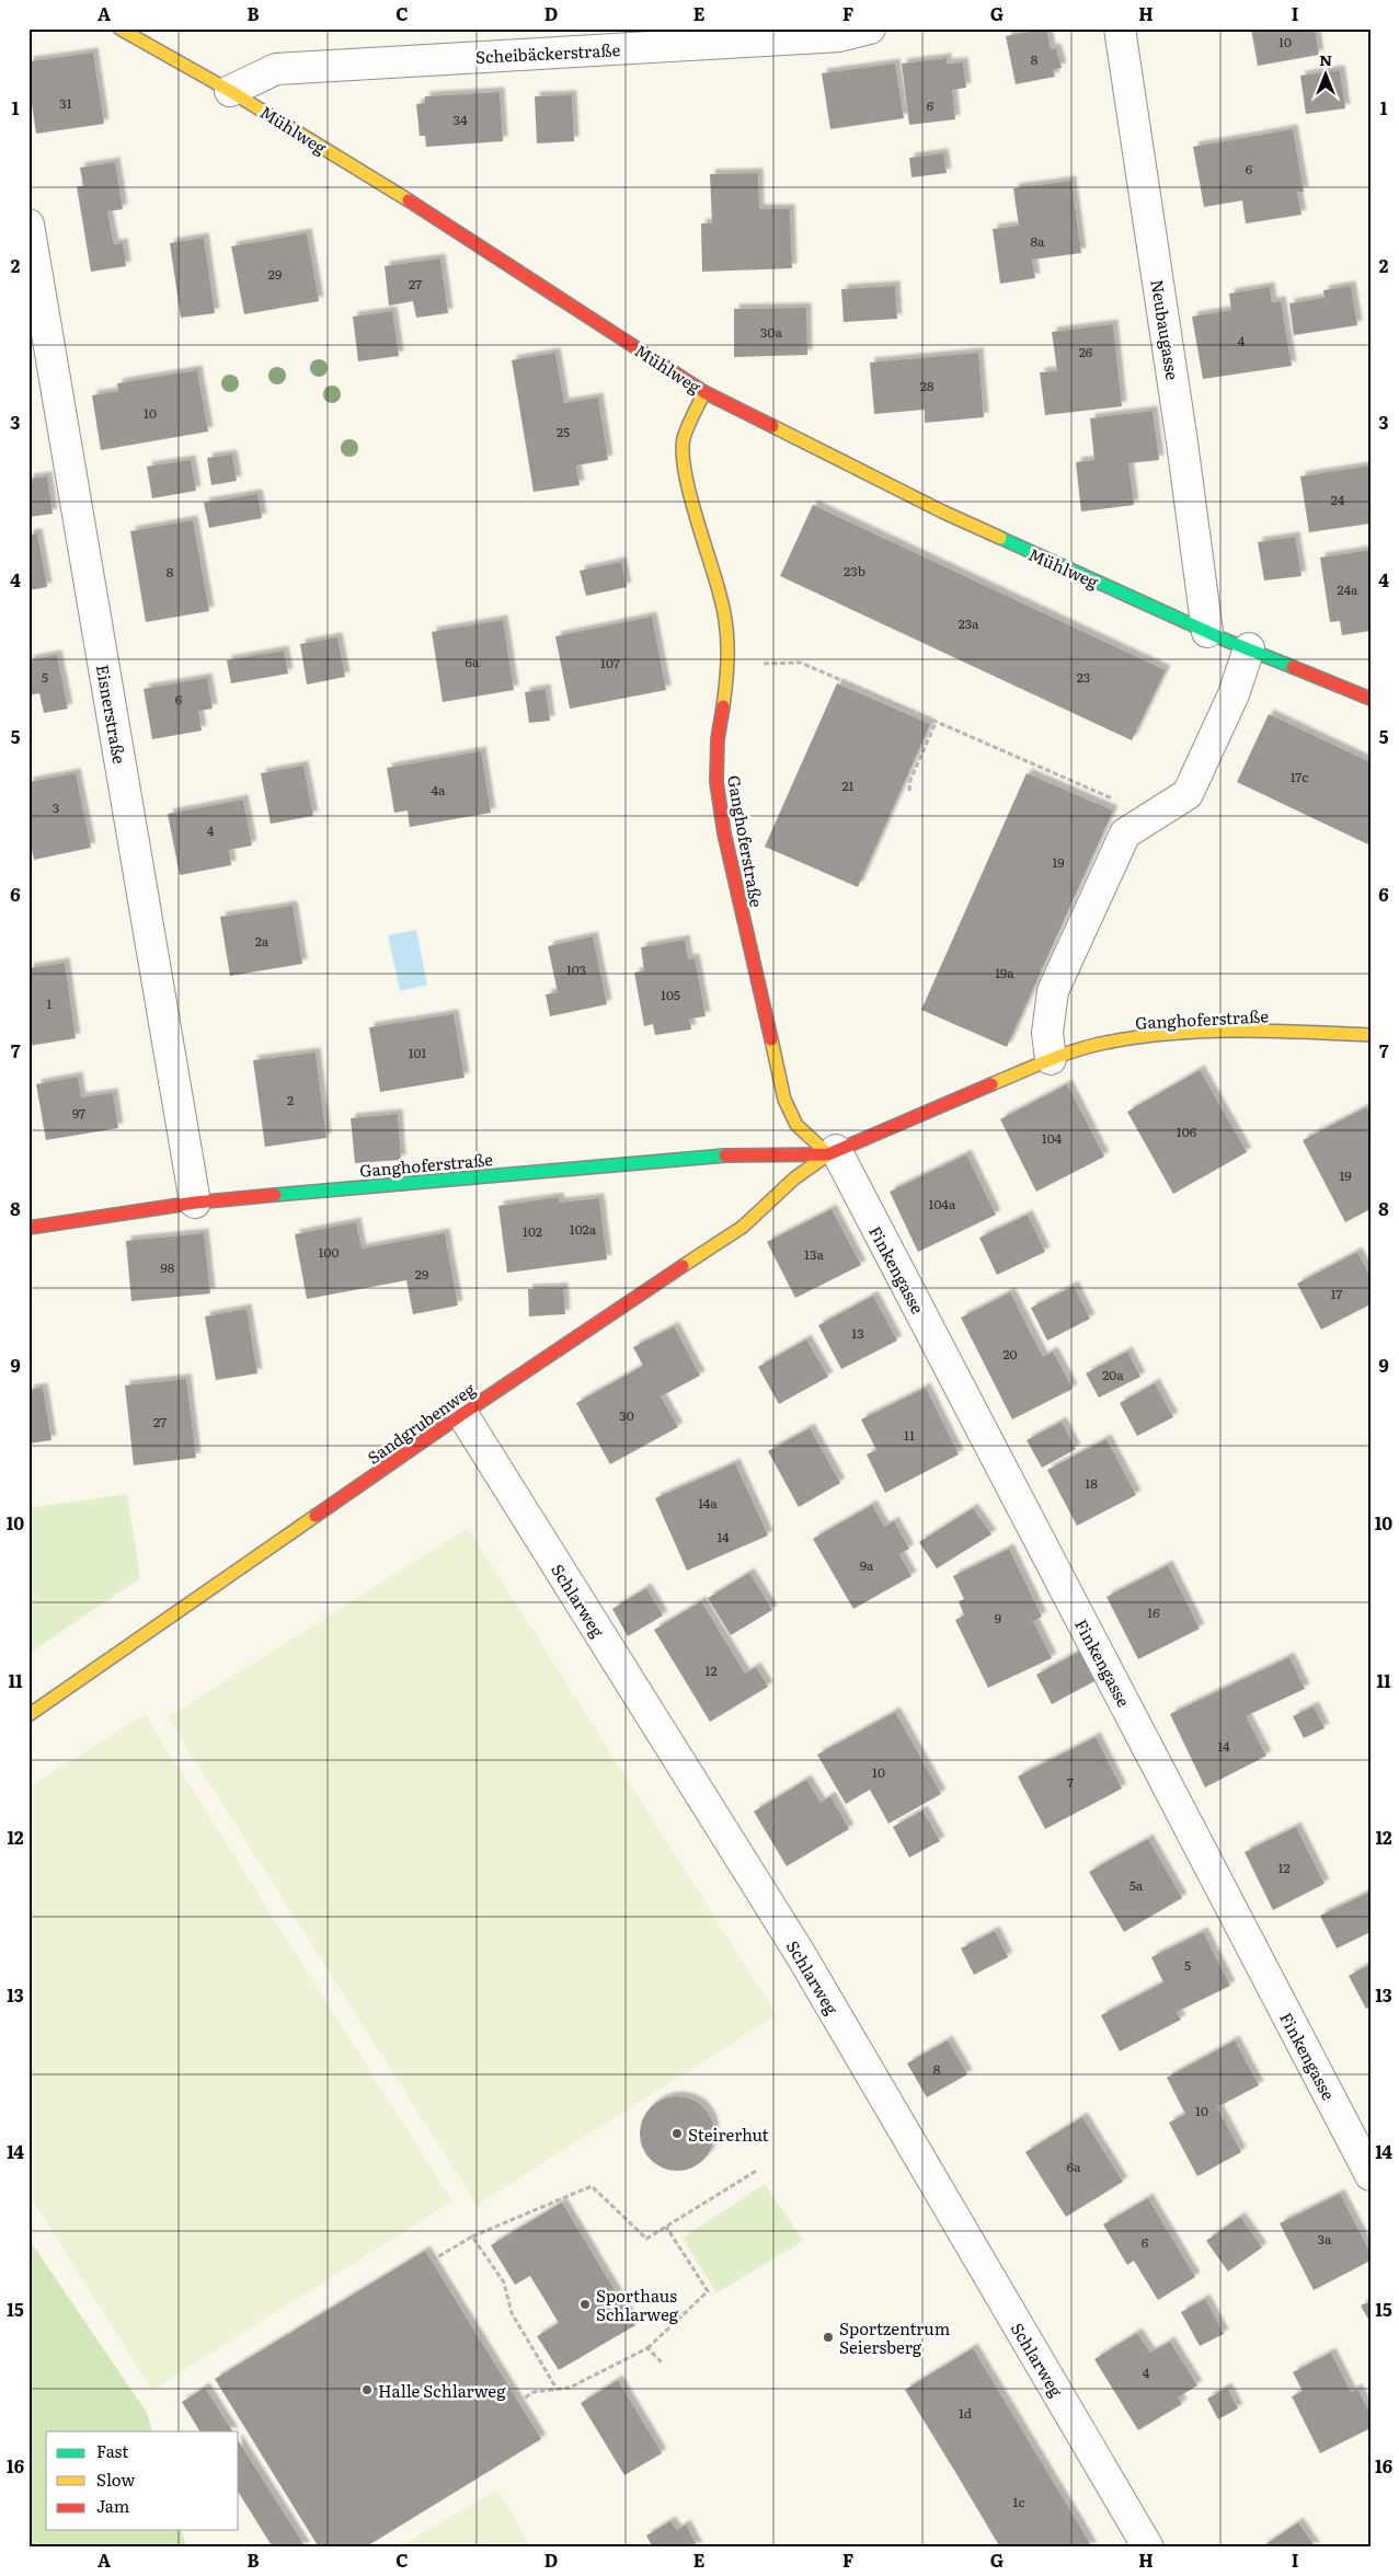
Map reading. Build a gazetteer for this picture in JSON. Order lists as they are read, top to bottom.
{
  "streets": {
    "street": [
      "Scheibäckerstraße",
      "Mühlweg",
      "Neubaugasse",
      "Eisnerstraße",
      "Ganghoferstraße",
      "Finkengasse",
      "Sandgrubenweg",
      "Schlarweg"
    ]
  },
  "crossings": [
    ["Scheibäckerstraße", "Mühlweg"],
    ["Mühlweg", "Neubaugasse"],
    ["Mühlweg", "Ganghoferstraße"],
    ["Eisnerstraße", "Ganghoferstraße"],
    ["Ganghoferstraße", "Finkengasse"],
    ["Ganghoferstraße", "Sandgrubenweg"],
    ["Finkengasse", "Sandgrubenweg"],
    ["Sandgrubenweg", "Schlarweg"]
  ],
  "places": [
    "Steirerhut",
    "Sporthaus Schlarweg",
    "Sportzentrum Seiersberg",
    "Halle Schlarweg"
  ],
  "house_numbers": [
    "10",
    "8",
    "31",
    "6",
    "34",
    "6",
    "8a",
    "29",
    "27",
    "30a",
    "4",
    "26",
    "28",
    "10",
    "25",
    "24",
    "23b",
    "8",
    "24a",
    "23a",
    "6a",
    "107",
    "5",
    "23",
    "6",
    "17c",
    "21",
    "4a",
    "3",
    "4",
    "19",
    "2a",
    "103",
    "19a",
    "105",
    "1",
    "101",
    "2",
    "97",
    "106",
    "104",
    "19",
    "104a",
    "102a",
    "102",
    "100",
    "13a",
    "98",
    "29",
    "17",
    "13",
    "20",
    "20a",
    "30",
    "27",
    "11",
    "18",
    "14a",
    "14",
    "9a",
    "16",
    "9",
    "12",
    "14",
    "10",
    "7",
    "12",
    "5a",
    "5",
    "8",
    "10",
    "6a",
    "3a",
    "6",
    "4",
    "1d",
    "1c"
  ],
  "legend": ["Fast", "Slow", "Jam"],
  "north": "top",
  "grid": {
    "columns": [
      "A",
      "B",
      "C",
      "D",
      "E",
      "F",
      "G",
      "H",
      "I"
    ],
    "rows": [
      "1",
      "2",
      "3",
      "4",
      "5",
      "6",
      "7",
      "8",
      "9",
      "10",
      "11",
      "12",
      "13",
      "14",
      "15",
      "16"
    ]
  }
}
